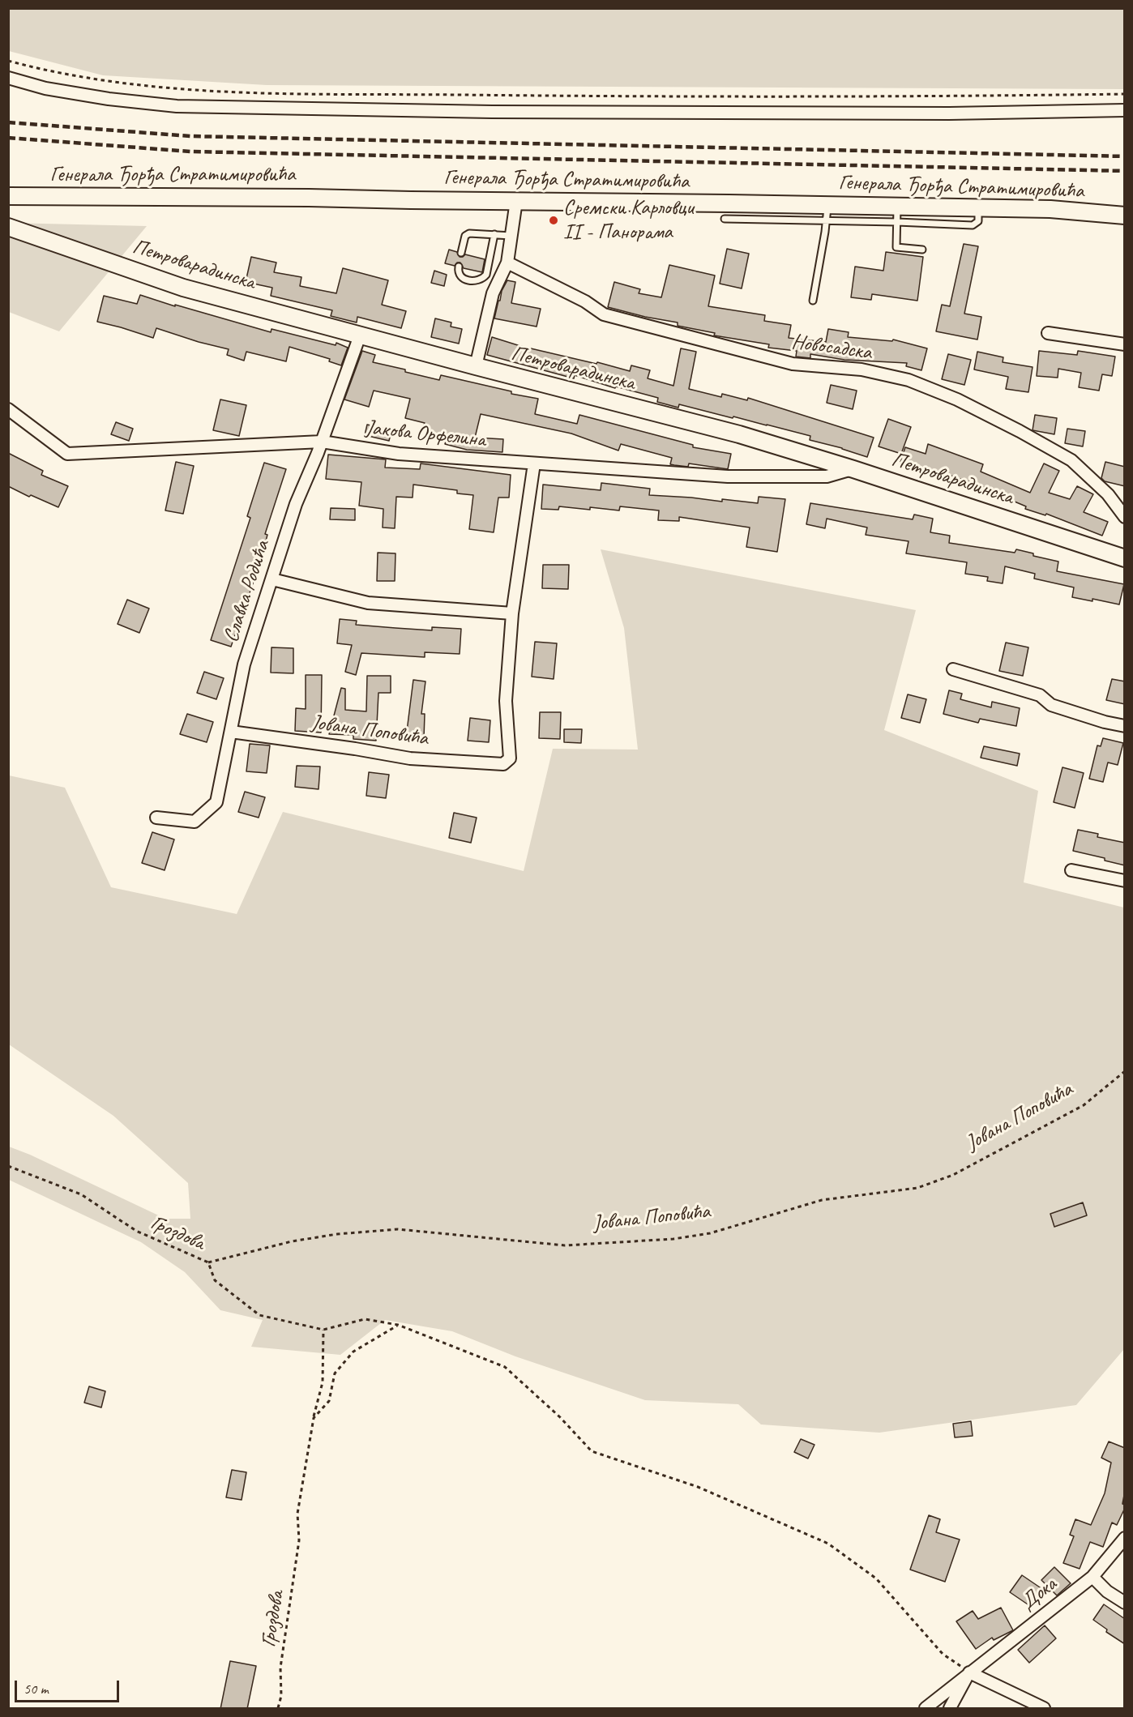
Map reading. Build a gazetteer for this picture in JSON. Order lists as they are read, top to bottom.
{
  "streets": {
    "street": [
      "Генерала Ђорђа Стратимировића",
      "Петроварадинска",
      "Новосадска",
      "Јакова Орфелина",
      "Славка Родића",
      "Јована Поповића",
      "Дока"
    ],
    "path": ["Гроздова"]
  },
  "crossings": [
    ["Петроварадинска", "Јакова Орфелина"],
    ["Петроварадинска", "Славка Родића"],
    ["Јакова Орфелина", "Славка Родића"],
    ["Славка Родића", "Јована Поповића"],
    ["Јована Поповића", "Гроздова"]
  ],
  "places": ["Сремски Карловци II - Панорама"],
  "scale_bar": "50 m"
}
